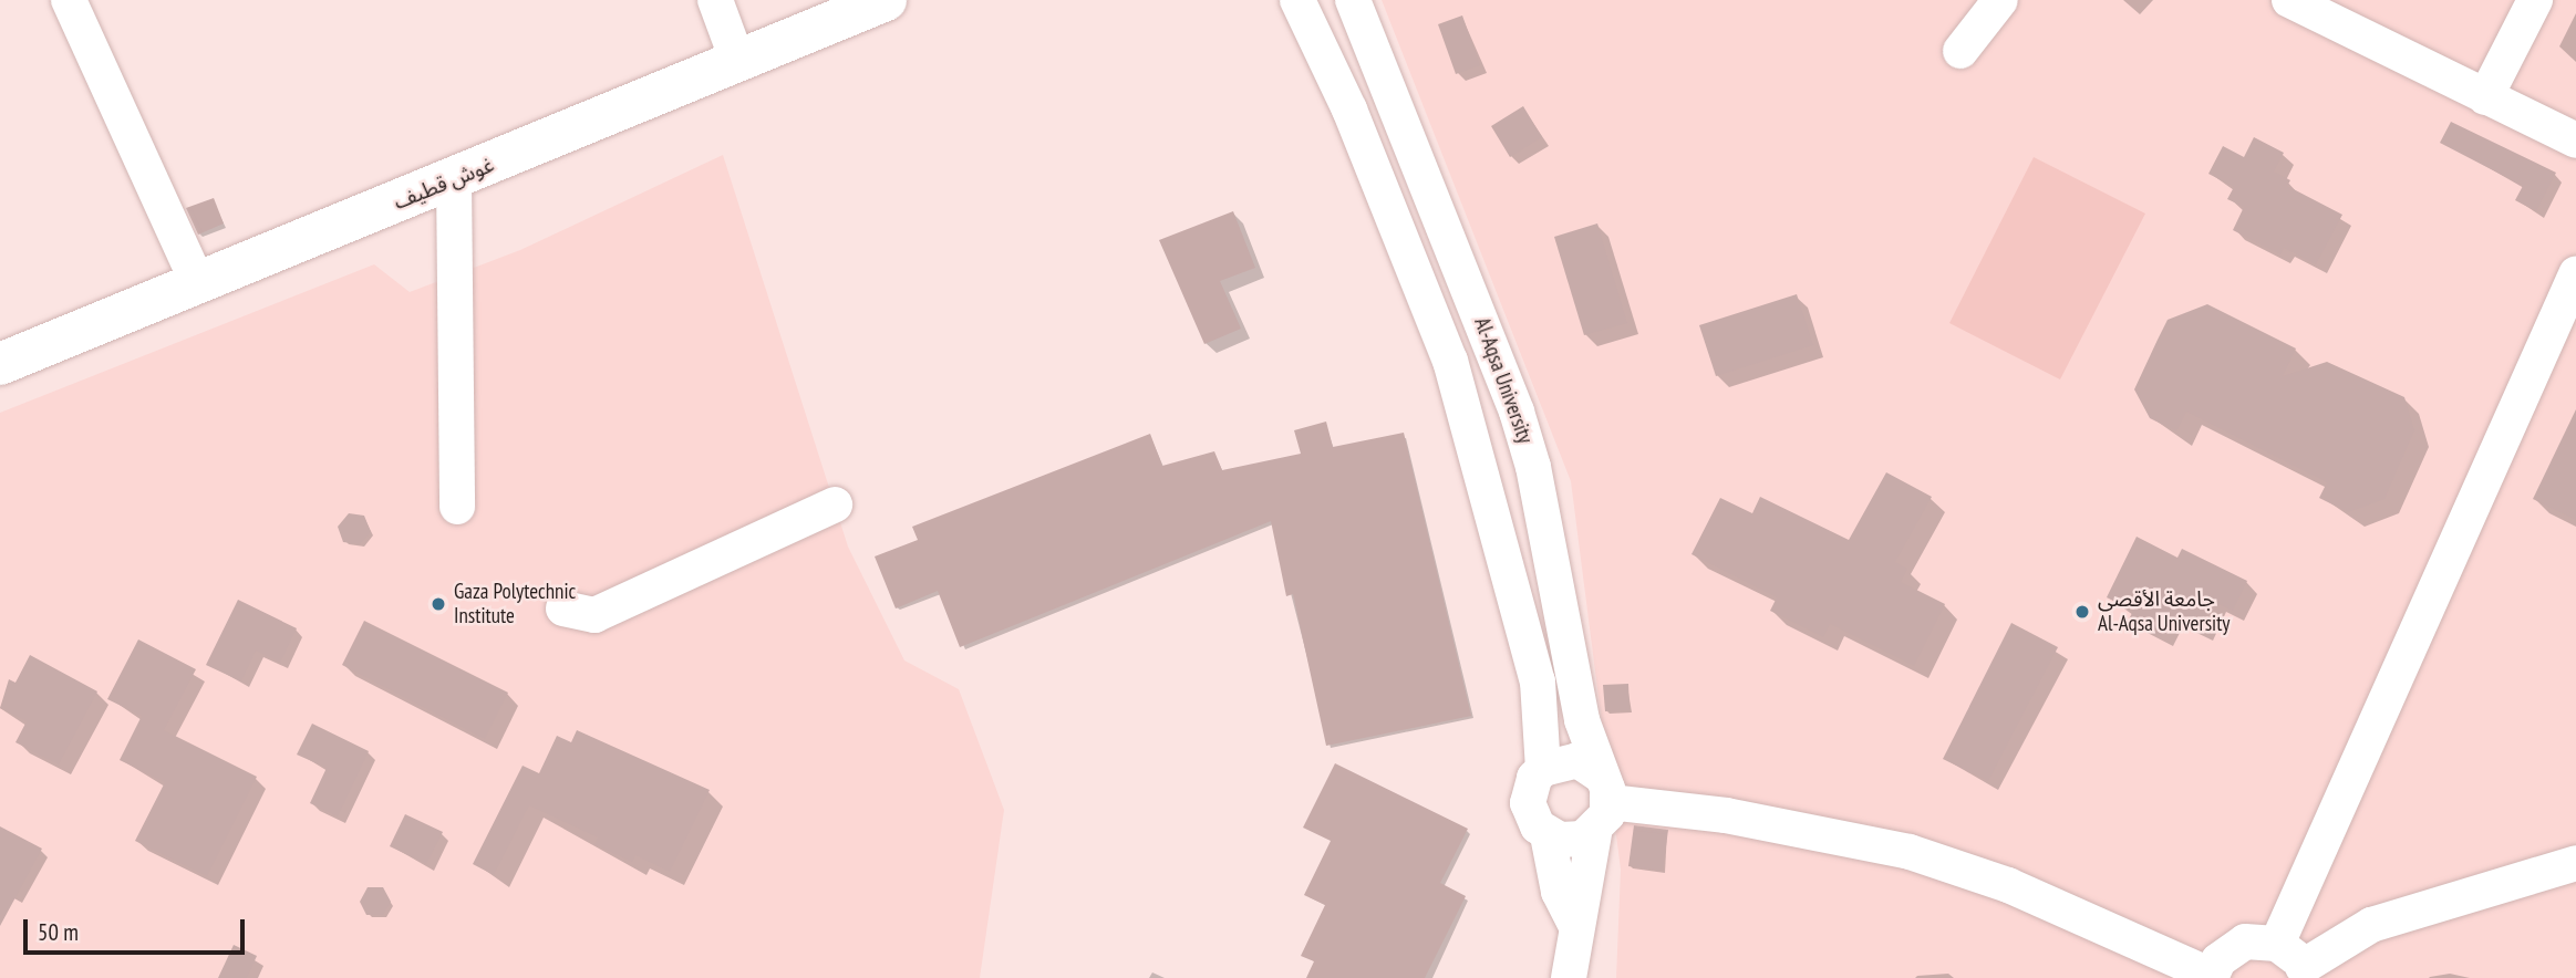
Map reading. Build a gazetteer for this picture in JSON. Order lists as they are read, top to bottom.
{
  "streets": {
    "main road": ["غوش قطيف"],
    "street": ["Al-Aqsa University"]
  },
  "places": ["Gaza Polytechnic Institute", "جامعة الأقصى Al-Aqsa University"],
  "scale_bar": "50 m"
}
